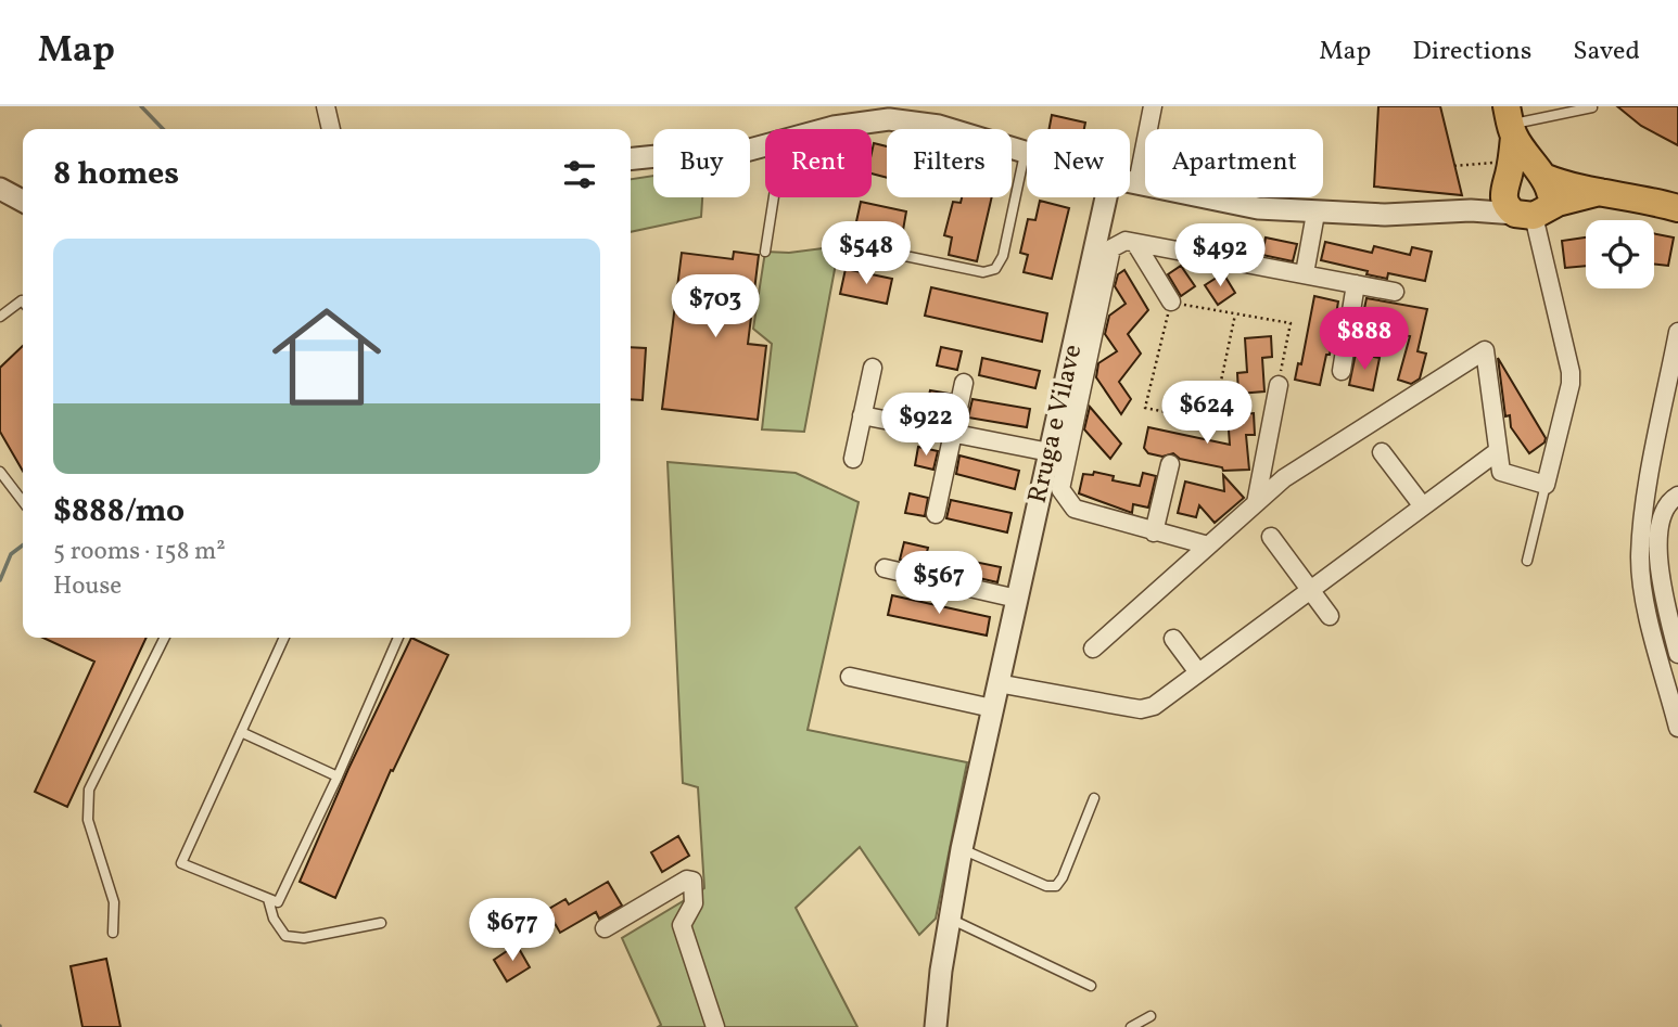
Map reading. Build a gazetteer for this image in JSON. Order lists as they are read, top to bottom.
{
  "streets": {
    "street": ["Rruga e Vilave"]
  },
  "page": {
    "header": "Map",
    "nav": ["Map", "Directions", "Saved"],
    "chip": [
      "Buy",
      "Rent",
      "Filters",
      "New",
      "Apartment"
    ],
    "heading": "8 homes",
    "list": [
      {
        "name": "$888/mo",
        "note": "5 rooms · 158 m² · House"
      }
    ],
    "price": [
      "$548",
      "$492",
      "$703",
      "$888",
      "$624",
      "$922",
      "$567",
      "$677"
    ]
  }
}
